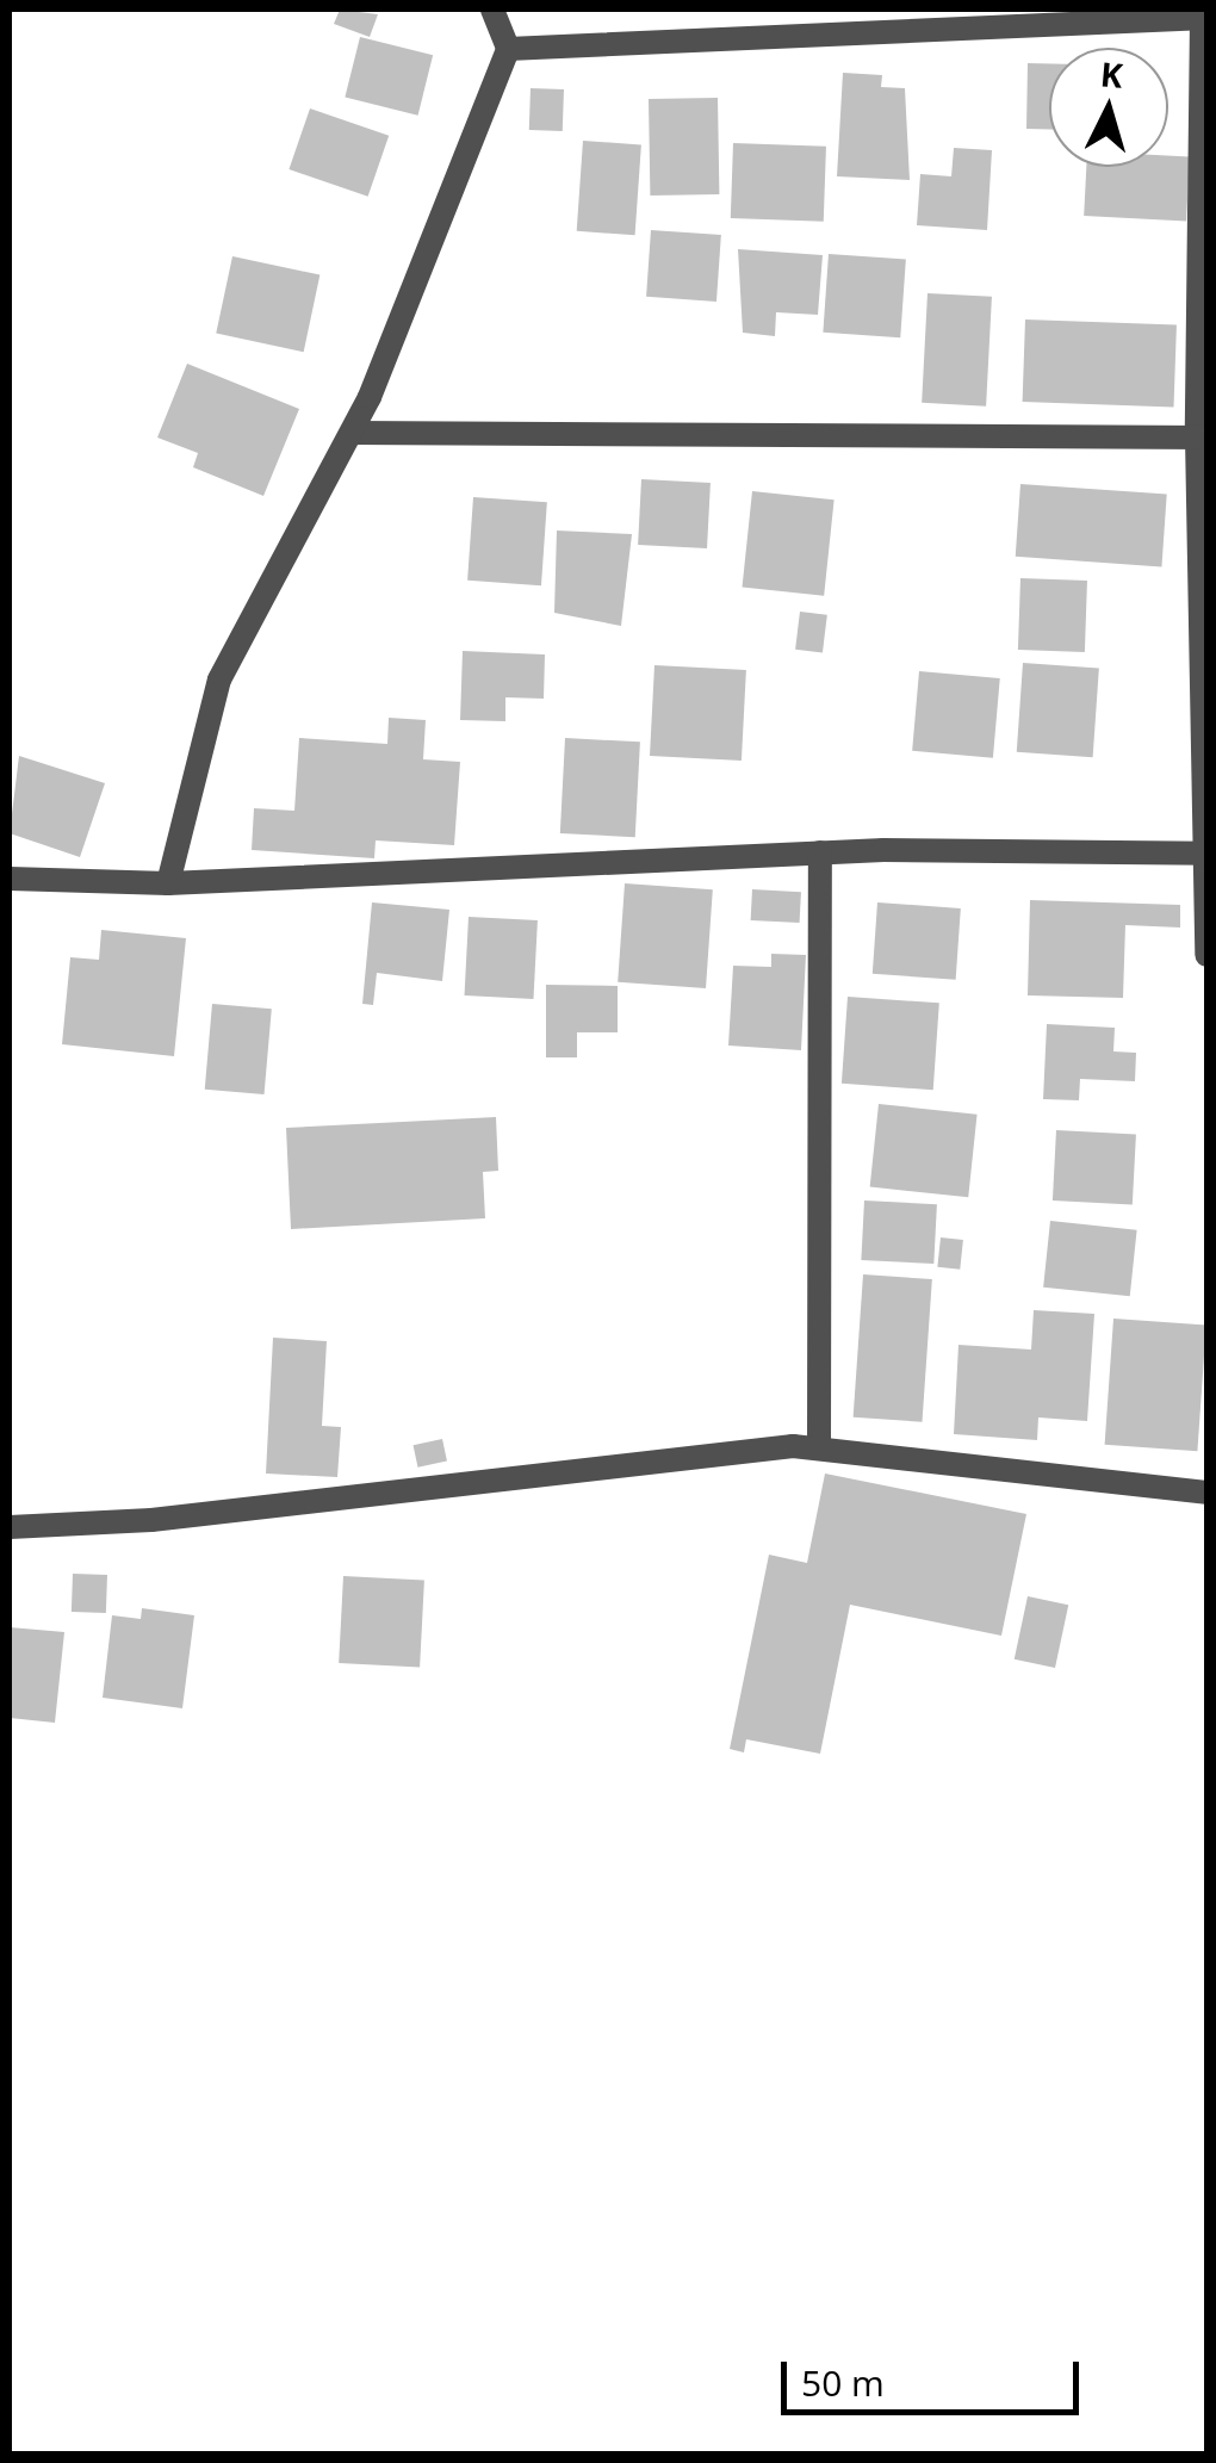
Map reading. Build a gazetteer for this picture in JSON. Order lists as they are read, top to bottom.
{
  "scale_bar": "50 m",
  "north": "top"
}
